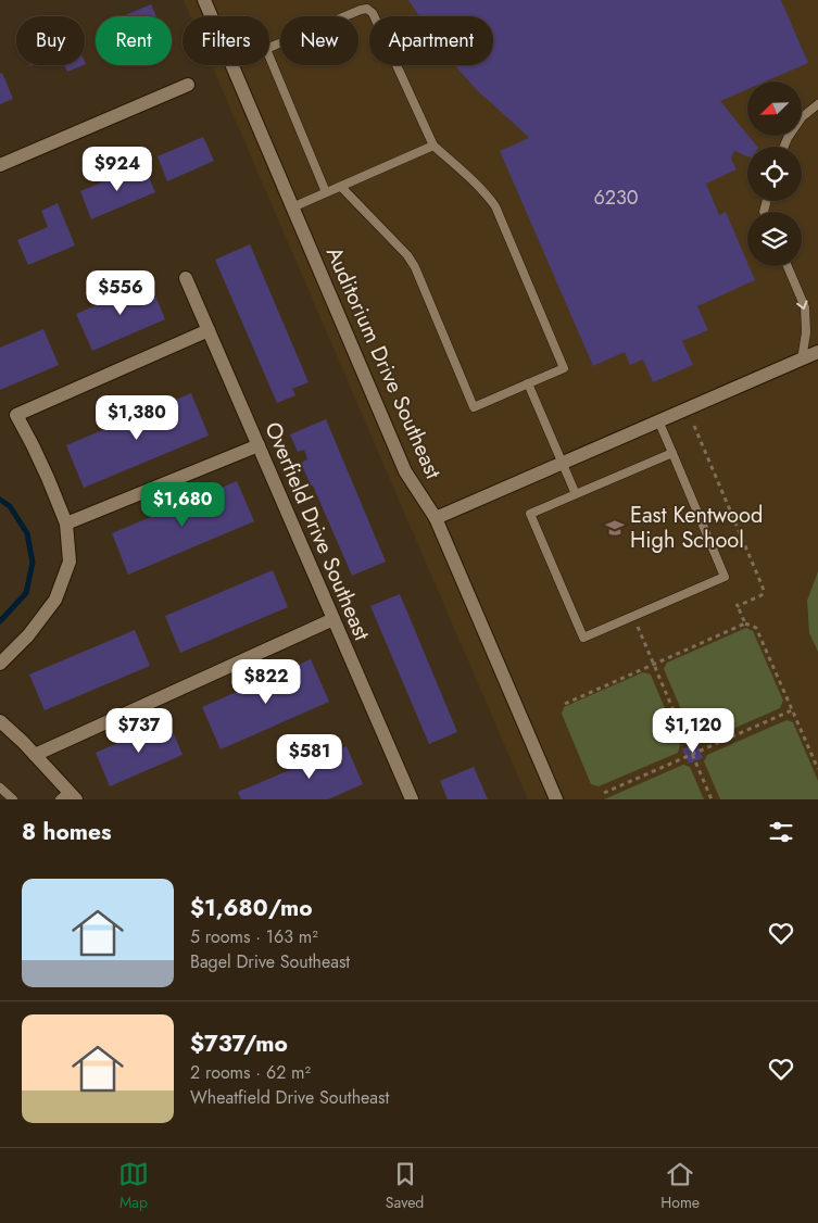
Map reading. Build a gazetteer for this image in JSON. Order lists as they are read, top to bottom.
{
  "streets": {
    "street": ["Auditorium Drive Southeast", "Overfield Drive Southeast"]
  },
  "places": {
    "school or university": ["East Kentwood High School"]
  },
  "house_numbers": ["6230"],
  "north": "bottom left",
  "page": {
    "chip": [
      "Buy",
      "Rent",
      "Filters",
      "New",
      "Apartment"
    ],
    "price": [
      "$924",
      "$556",
      "$1,380",
      "$1,680",
      "$822",
      "$737",
      "$1,120",
      "$581"
    ],
    "heading": "8 homes",
    "list": [
      {
        "name": "$1,680/mo",
        "note": "5 rooms · 163 m² · Bagel Drive Southeast"
      },
      {
        "name": "$737/mo",
        "note": "2 rooms · 62 m² · Wheatfield Drive Southeast"
      }
    ],
    "tabs": ["Map", "Saved", "Home"]
  }
}
